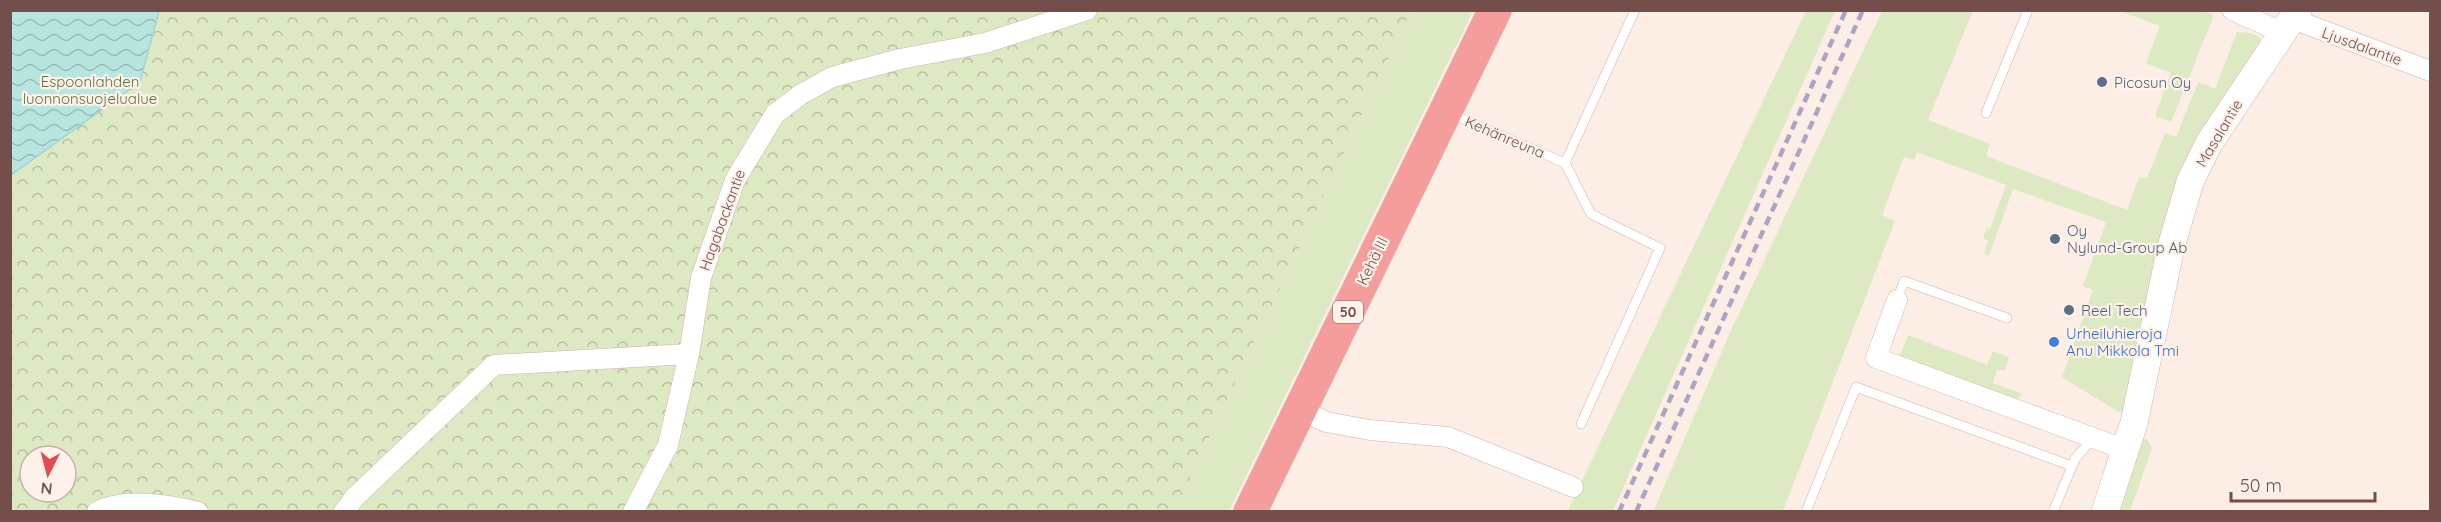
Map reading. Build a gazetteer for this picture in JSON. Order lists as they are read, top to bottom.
{
  "streets": {
    "highway": ["Kehä III", "50"],
    "street": ["Ljusdalantie", "Masalantie", "Hagabackantie"],
    "lane": ["Kehänreuna"]
  },
  "crossings": [
    ["Ljusdalantie", "Masalantie"],
    ["Kehänreuna", "Kehä III"]
  ],
  "parks": ["Espoonlahden luonnonsuojelualue"],
  "places": [
    "Picosun Oy",
    "Oy Nylund-Group Ab",
    "Reel Tech",
    "Urheiluhieroja Anu Mikkola Tmi"
  ],
  "scale_bar": "50 m",
  "north": "bottom"
}
